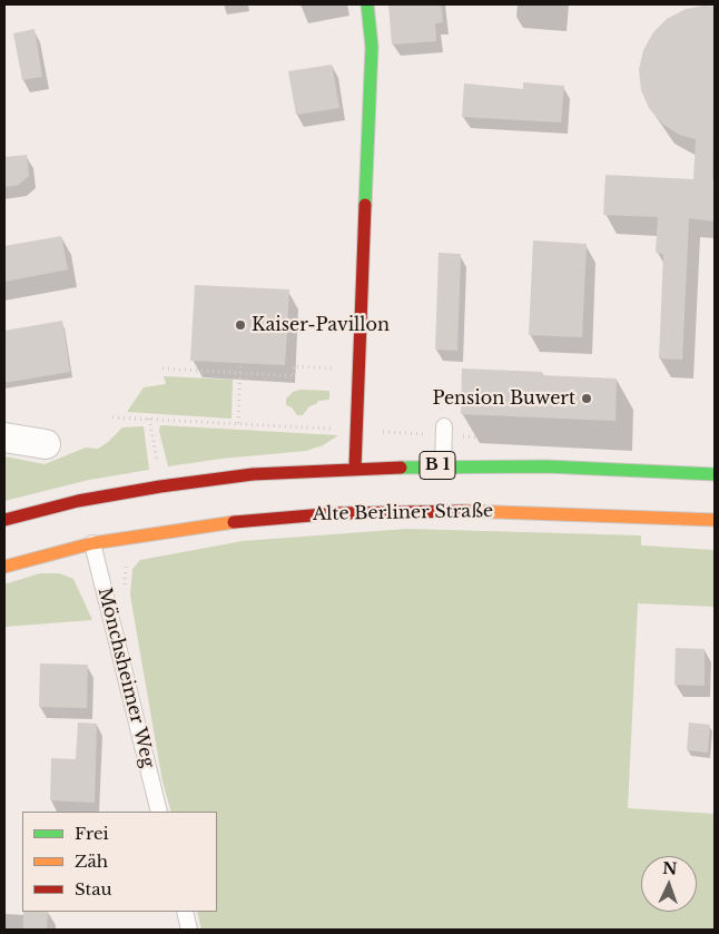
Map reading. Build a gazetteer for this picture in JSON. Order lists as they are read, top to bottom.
{
  "streets": {
    "main road": ["B 1", "Alte Berliner Straße"],
    "lane": ["Mönchsheimer Weg"]
  },
  "crossings": [
    ["Alte Berliner Straße", "Mönchsheimer Weg"]
  ],
  "places": ["Kaiser-Pavillon", "Pension Buwert"],
  "legend": ["Frei", "Zäh", "Stau"],
  "north": "top"
}
